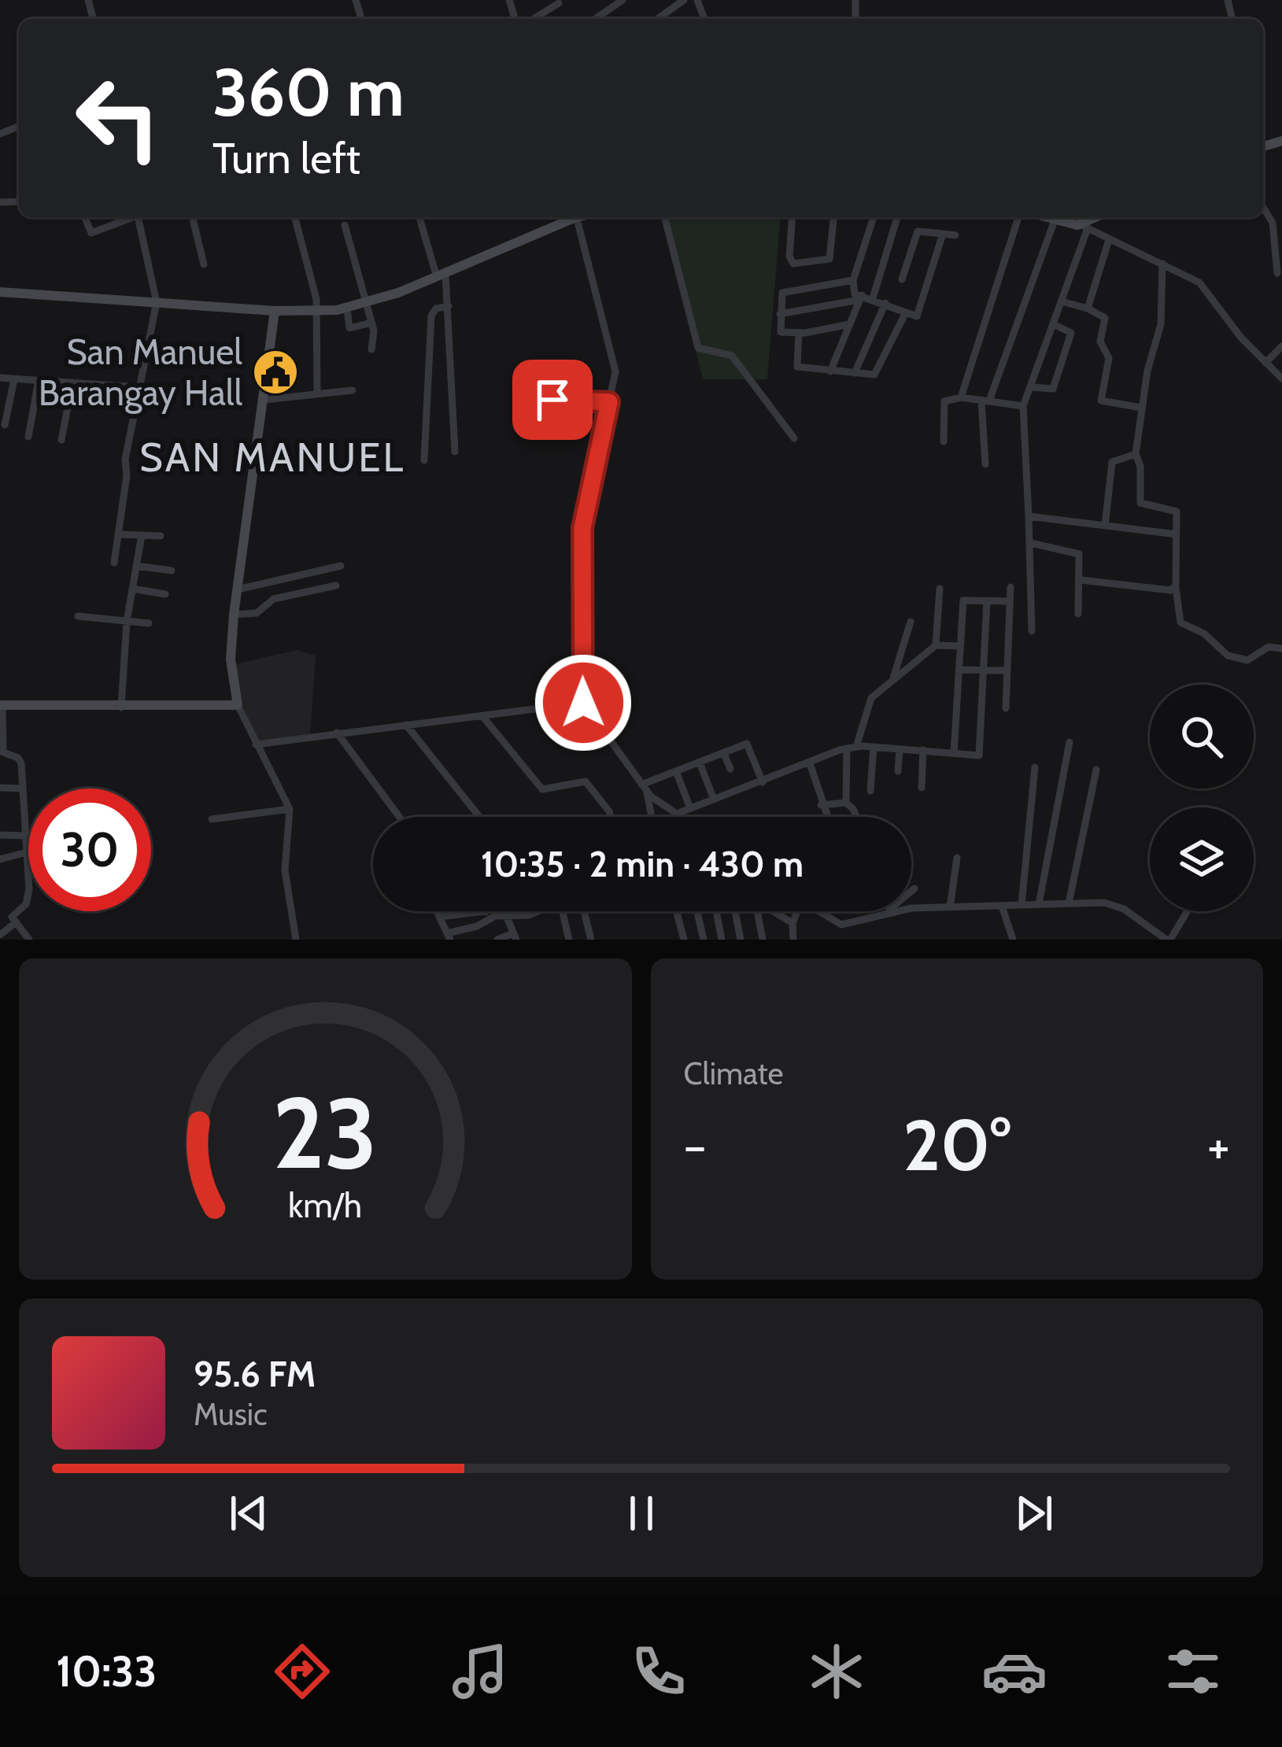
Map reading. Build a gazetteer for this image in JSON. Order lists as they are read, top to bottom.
{
  "districts": ["SAN MANUEL"],
  "places": {
    "public building": ["San Manuel Barangay Hall"]
  },
  "page": {
    "turn": ["360 m", "Turn left"],
    "limit": "30",
    "trip": "10:35 · 2 min · 430 m",
    "tile": "Climate",
    "heat": ["−", "20°", "+"],
    "song": ["95.6 FM", "Music"],
    "tabs": "10:33",
    "gauge": ["23", "km/h"]
  }
}
